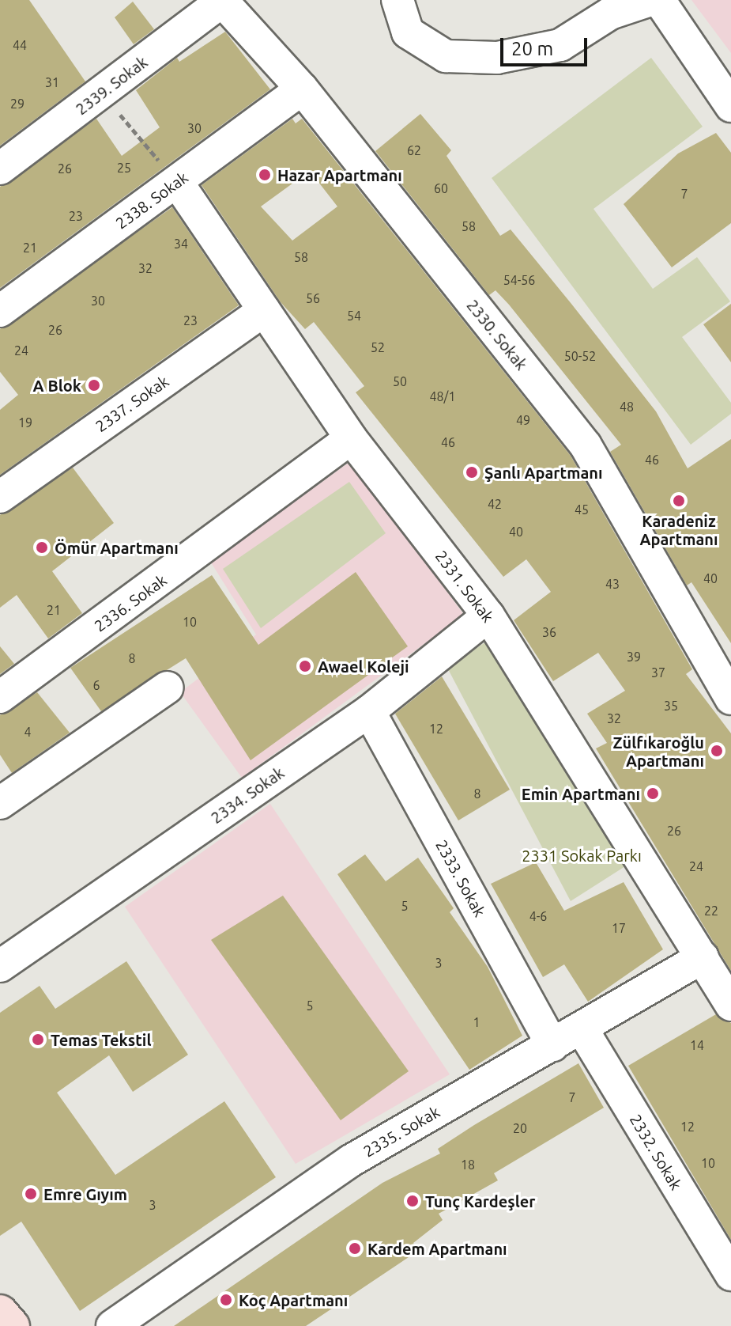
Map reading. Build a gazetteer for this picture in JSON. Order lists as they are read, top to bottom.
{
  "streets": {
    "street": [
      "2339. Sokak",
      "2338. Sokak",
      "2330. Sokak",
      "2337. Sokak",
      "2331. Sokak",
      "2336. Sokak",
      "2334. Sokak",
      "2333. Sokak",
      "2335. Sokak",
      "2332. Sokak"
    ]
  },
  "crossings": [
    ["2339. Sokak", "2330. Sokak"],
    ["2338. Sokak", "2330. Sokak"],
    ["2338. Sokak", "2331. Sokak"],
    ["2337. Sokak", "2331. Sokak"],
    ["2331. Sokak", "2336. Sokak"],
    ["2331. Sokak", "2334. Sokak"],
    ["2331. Sokak", "2335. Sokak"],
    ["2334. Sokak", "2333. Sokak"],
    ["2333. Sokak", "2335. Sokak"],
    ["2335. Sokak", "2332. Sokak"]
  ],
  "parks": ["2331 Sokak Parkı"],
  "places": [
    "Hazar Apartmanı",
    "A Blok",
    "Şanlı Apartmanı",
    "Karadeniz Apartmanı",
    "Ömür Apartmanı",
    "Awael Koleji",
    "Zülfıkaroğlu Apartmanı",
    "Emin Apartmanı",
    "Temas Tekstil",
    "Emre Gıyım",
    "Tunç Kardeşler",
    "Kardem Apartmanı",
    "Koç Apartmanı"
  ],
  "house_numbers": [
    "44",
    "31",
    "29",
    "30",
    "62",
    "25",
    "26",
    "60",
    "7",
    "23",
    "58",
    "34",
    "21",
    "58",
    "32",
    "54-56",
    "56",
    "30",
    "54",
    "23",
    "26",
    "52",
    "24",
    "50-52",
    "50",
    "48/1",
    "48",
    "49",
    "19",
    "46",
    "46",
    "42",
    "45",
    "40",
    "40",
    "43",
    "21",
    "10",
    "36",
    "39",
    "8",
    "37",
    "6",
    "35",
    "32",
    "12",
    "4",
    "8",
    "26",
    "24",
    "5",
    "22",
    "4-6",
    "17",
    "3",
    "5",
    "1",
    "14",
    "7",
    "12",
    "20",
    "10",
    "18",
    "3"
  ],
  "scale_bar": "20 m"
}
